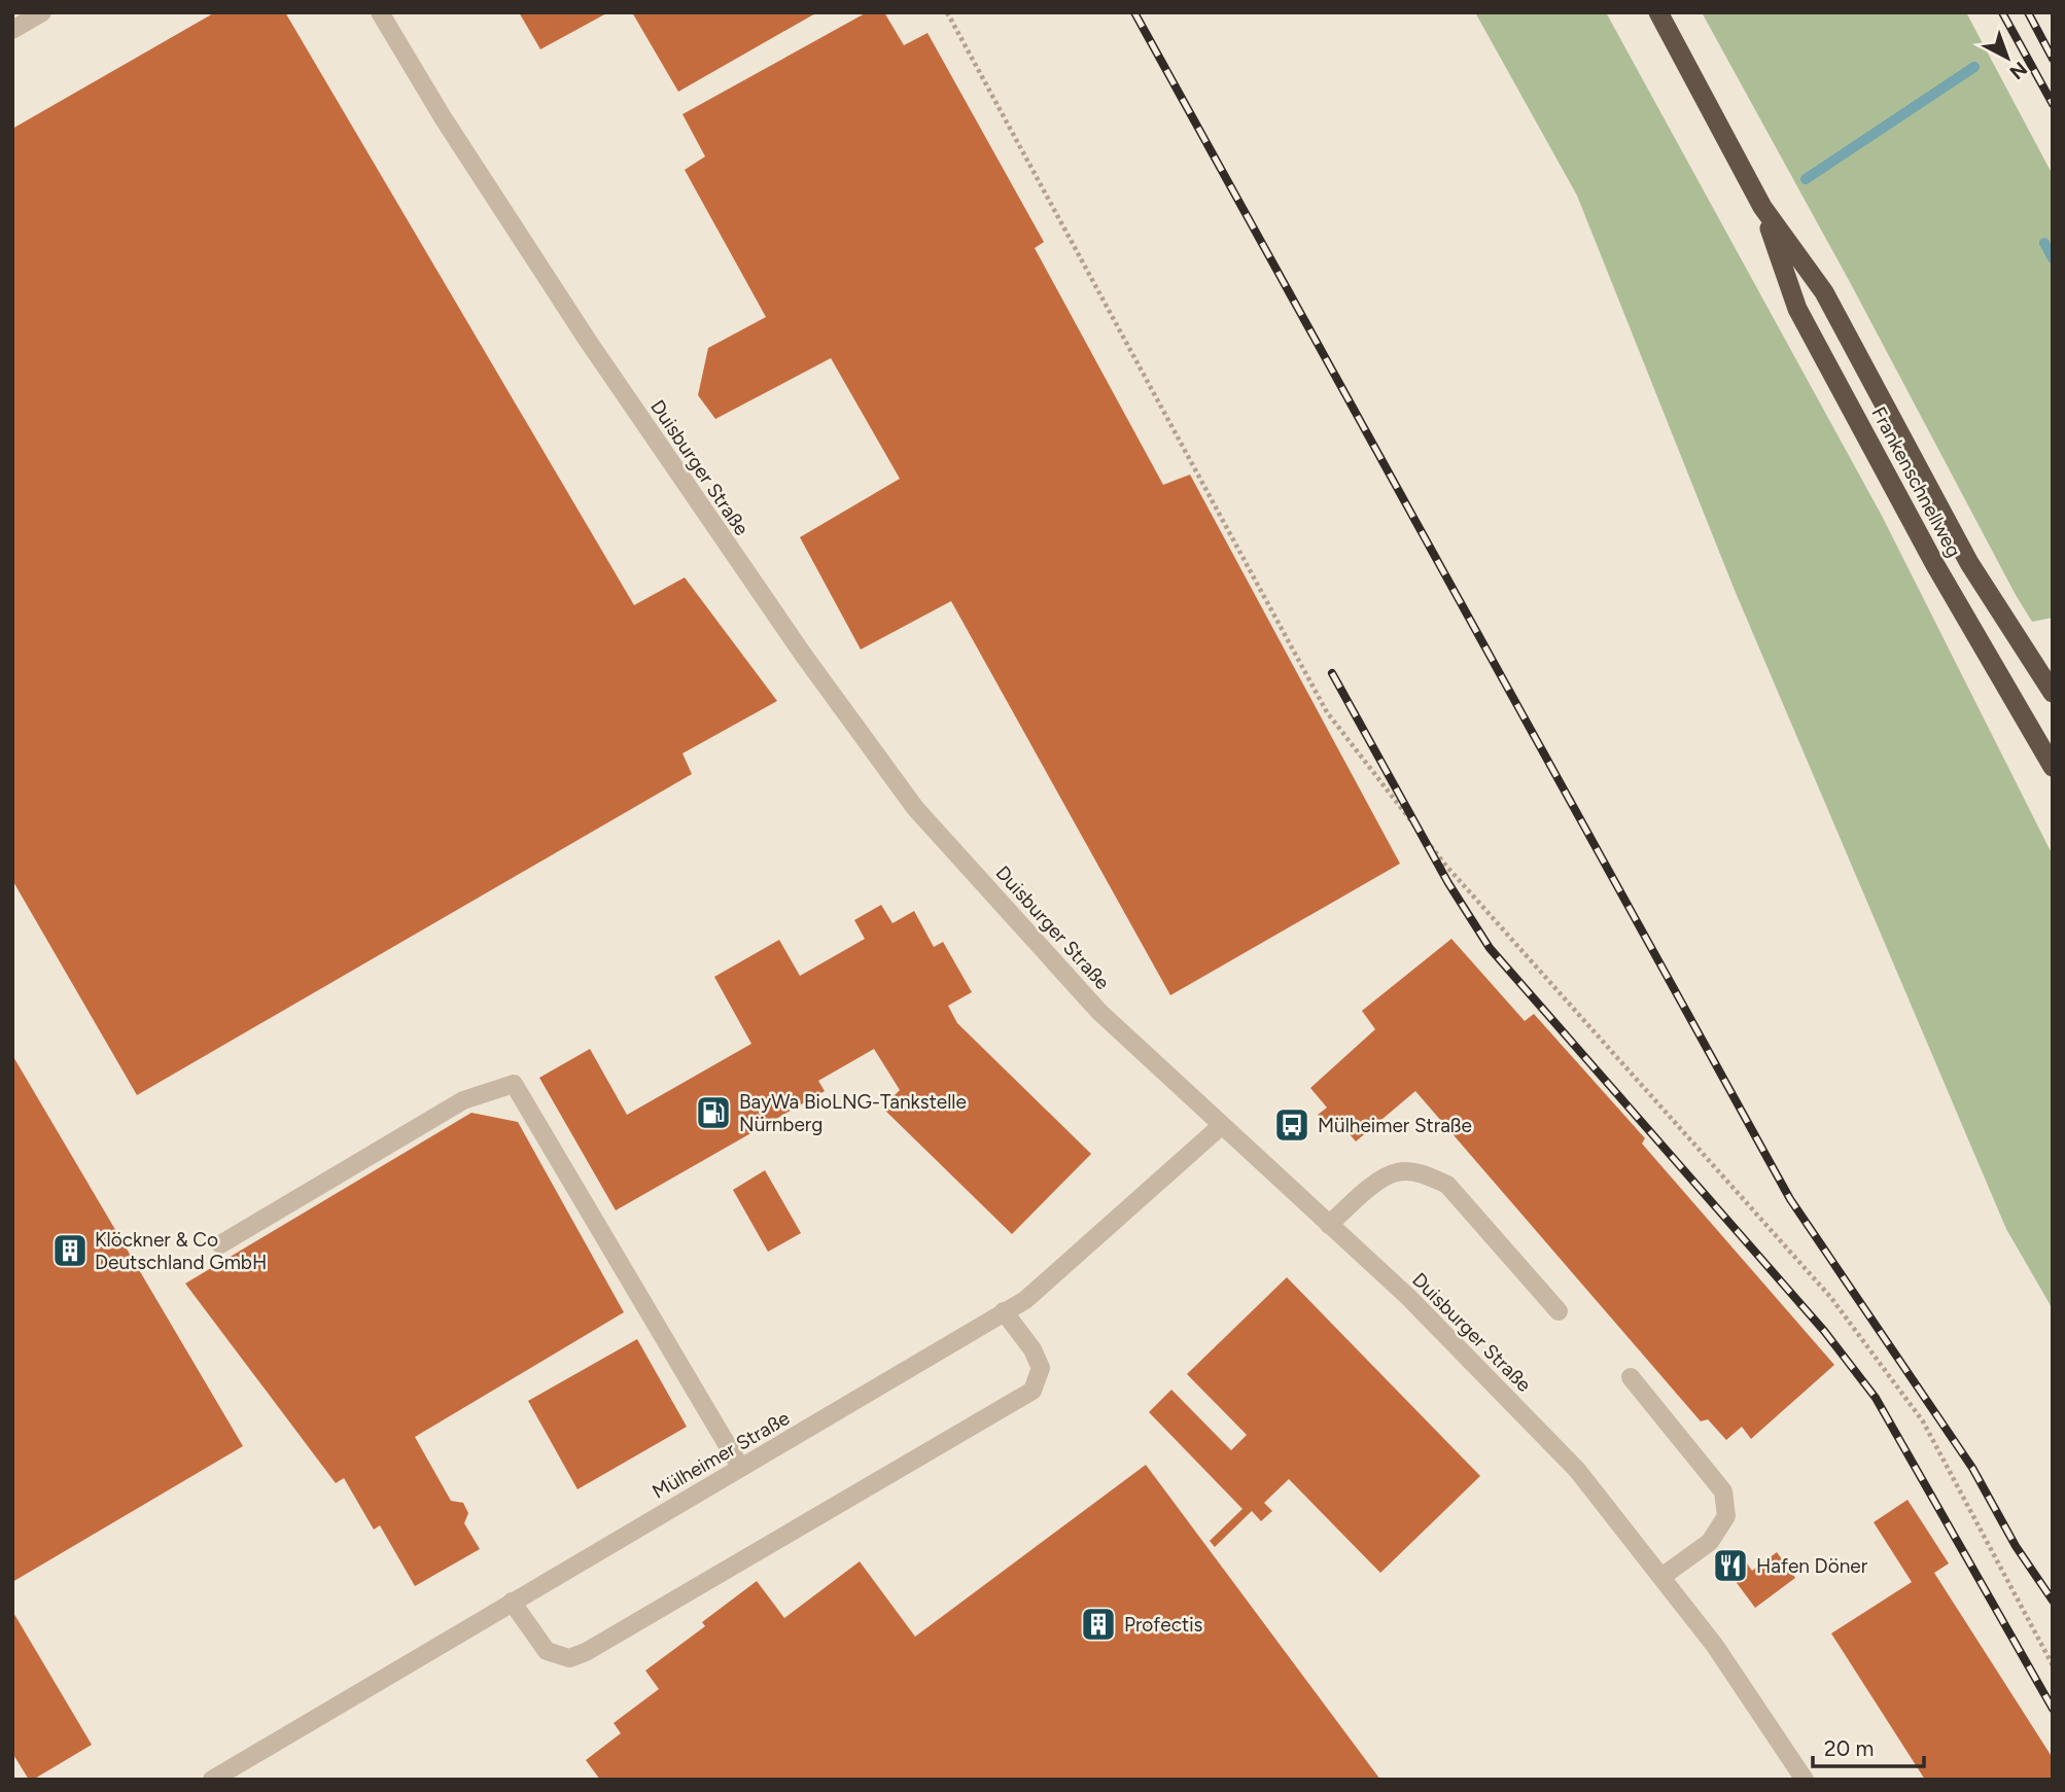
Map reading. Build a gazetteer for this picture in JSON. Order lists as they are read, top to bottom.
{
  "streets": {
    "highway": ["Frankenschnellweg"],
    "street": ["Duisburger Straße", "Mülheimer Straße"]
  },
  "crossings": [
    ["Duisburger Straße", "Mülheimer Straße"]
  ],
  "places": {
    "fuel station": ["BayWa BioLNG-Tankstelle Nürnberg"],
    "bus stop": ["Mülheimer Straße"],
    "building": ["Klöckner & Co Deutschland GmbH", "Profectis"],
    "restaurant": ["Hafen Döner"]
  },
  "scale_bar": "20 m",
  "north": "bottom right"
}
